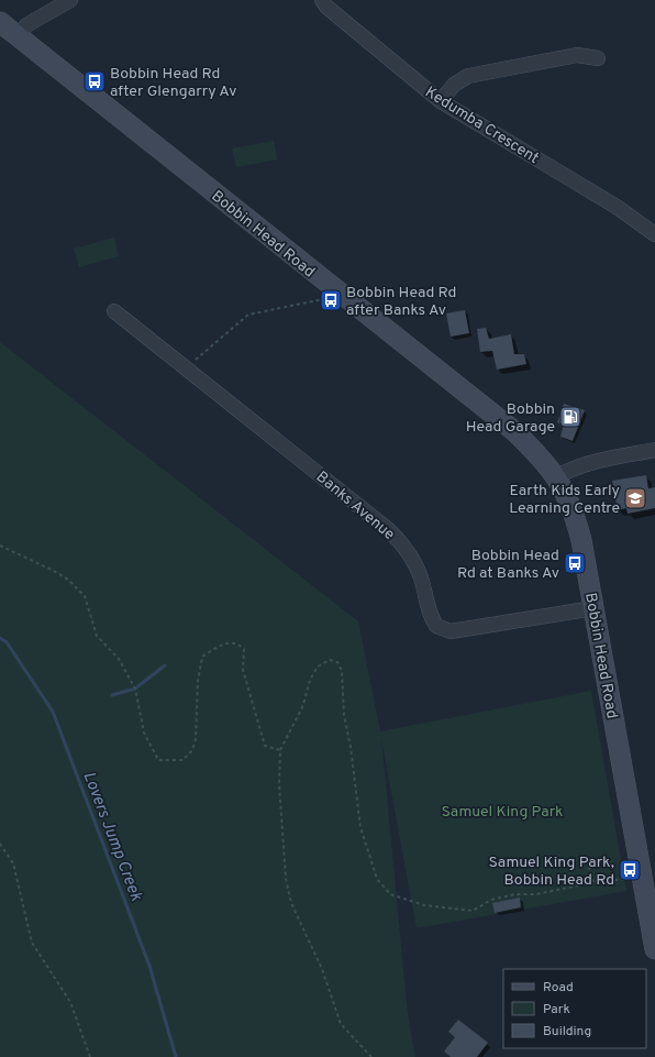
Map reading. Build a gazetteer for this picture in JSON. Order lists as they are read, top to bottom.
{
  "streets": {
    "main road": ["Bobbin Head Road"],
    "street": ["Kedumba Crescent", "Banks Avenue"]
  },
  "crossings": [
    ["Bobbin Head Road", "Banks Avenue"]
  ],
  "water": ["Lovers Jump Creek"],
  "parks": ["Samuel King Park"],
  "places": {
    "bus stop": [
      "Bobbin Head Rd after Glengarry Av",
      "Bobbin Head Rd after Banks Av",
      "Bobbin Head Rd at Banks Av",
      "Samuel King Park, Bobbin Head Rd"
    ],
    "fuel station": ["Bobbin Head Garage"],
    "school or university": ["Earth Kids Early Learning Centre"]
  },
  "legend": ["Road", "Park", "Building"]
}
